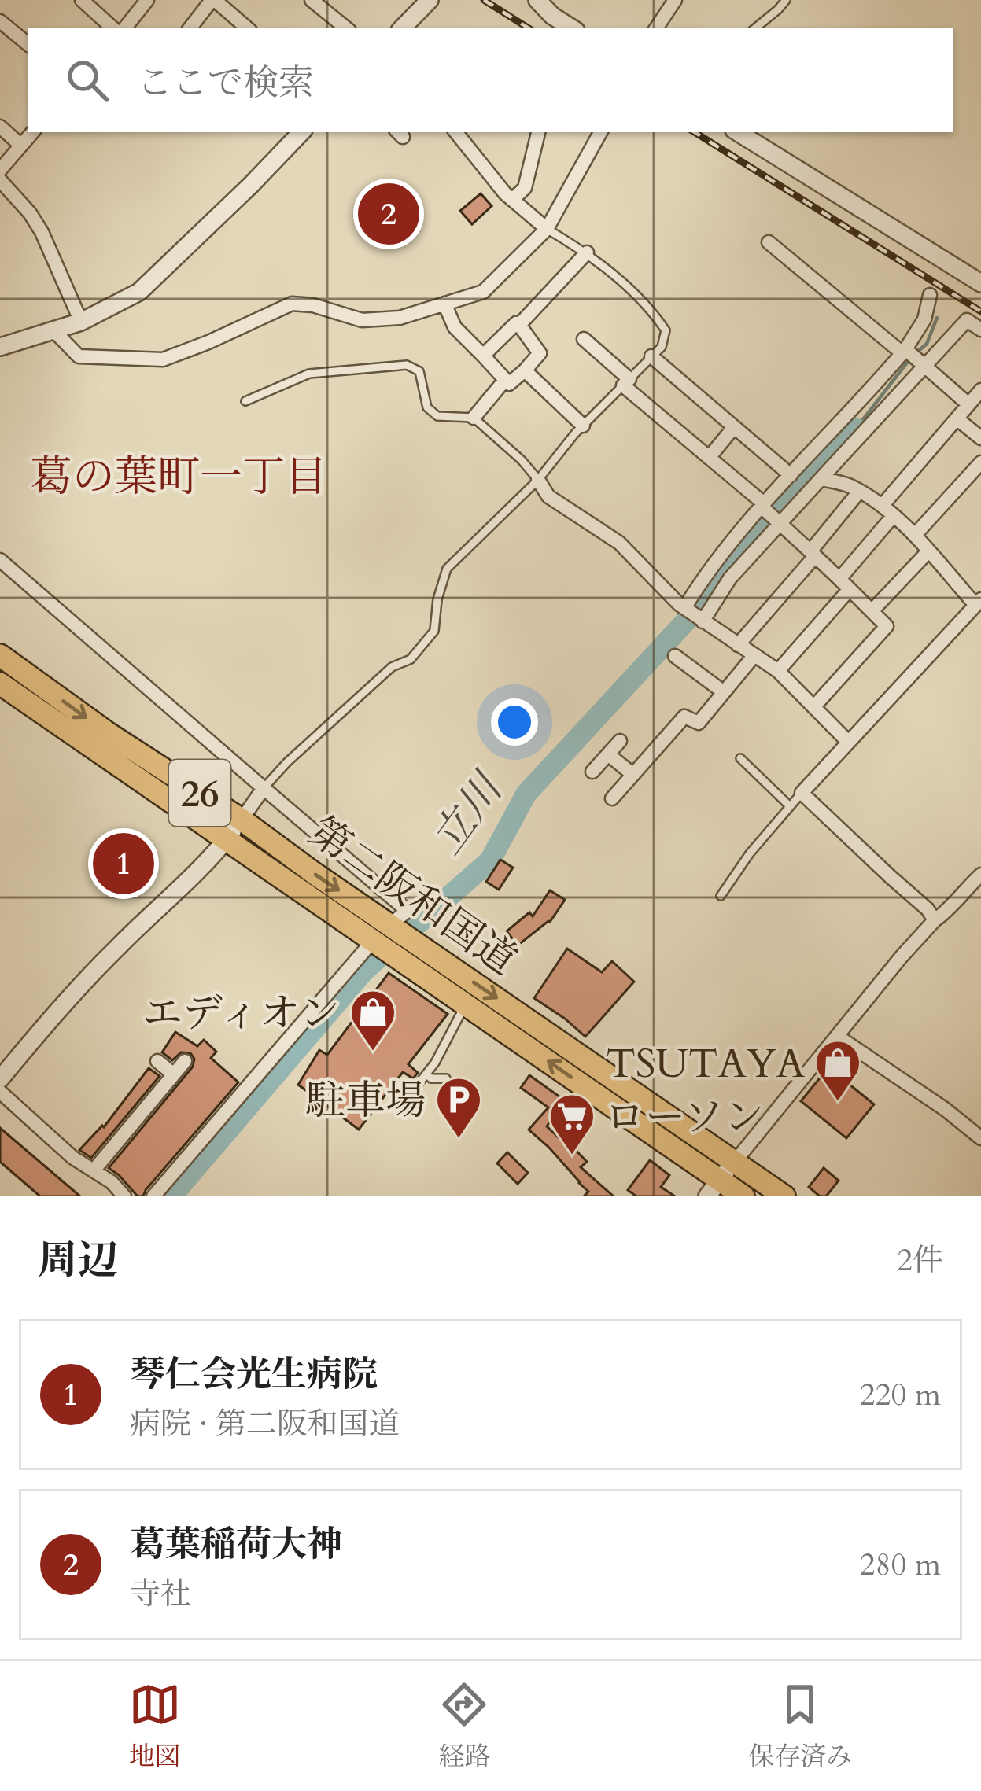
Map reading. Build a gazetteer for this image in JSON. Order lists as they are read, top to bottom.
{
  "streets": {
    "highway": ["26", "第二阪和国道"]
  },
  "districts": ["葛の葉町一丁目"],
  "water": ["立川"],
  "places": {
    "shop": ["エディオン", "TSUTAYA"],
    "parking": ["駐車場"],
    "supermarket": ["ローソン"]
  },
  "page": {
    "search": "ここで検索",
    "pins": ["2", "1"],
    "heading": ["周辺", "2件"],
    "list": [
      {
        "mark": "1",
        "name": "琴仁会光生病院",
        "note": "病院 · 第二阪和国道",
        "value": "220 m"
      },
      {
        "mark": "2",
        "name": "葛葉稲荷大神",
        "note": "寺社",
        "value": "280 m"
      }
    ],
    "nav": ["地図", "経路", "保存済み"]
  }
}
